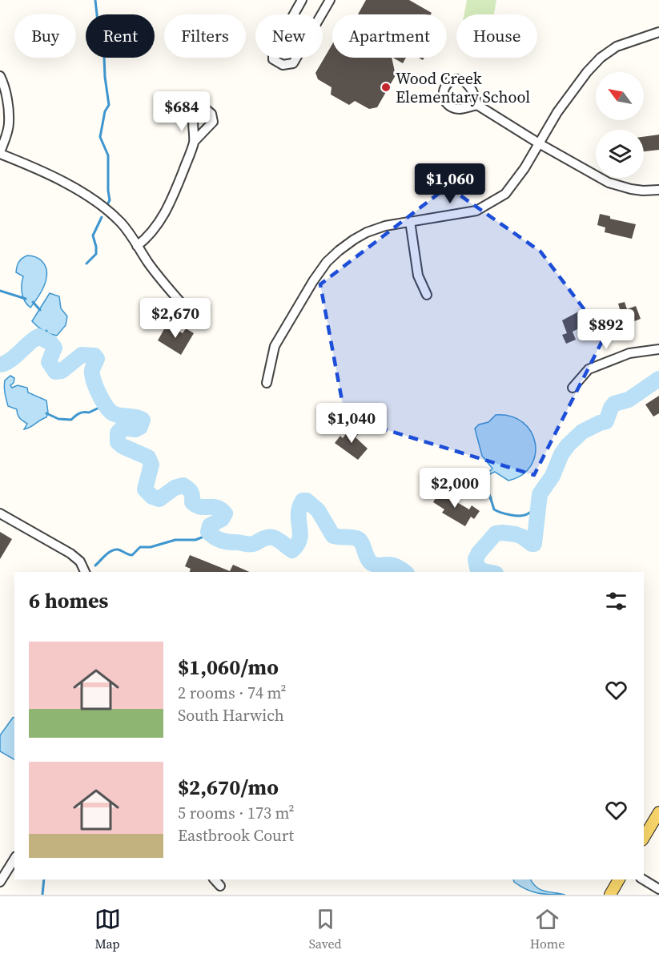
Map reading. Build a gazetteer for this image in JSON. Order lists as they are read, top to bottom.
{
  "places": ["Wood Creek Elementary School"],
  "north": "top left",
  "page": {
    "chip": [
      "Buy",
      "Rent",
      "Filters",
      "New",
      "Apartment",
      "House"
    ],
    "price": [
      "$684",
      "$1,060",
      "$2,670",
      "$892",
      "$1,040",
      "$2,000"
    ],
    "heading": "6 homes",
    "list": [
      {
        "name": "$1,060/mo",
        "note": "2 rooms · 74 m² · South Harwich"
      },
      {
        "name": "$2,670/mo",
        "note": "5 rooms · 173 m² · Eastbrook Court"
      }
    ],
    "tabs": ["Map", "Saved", "Home"]
  }
}
